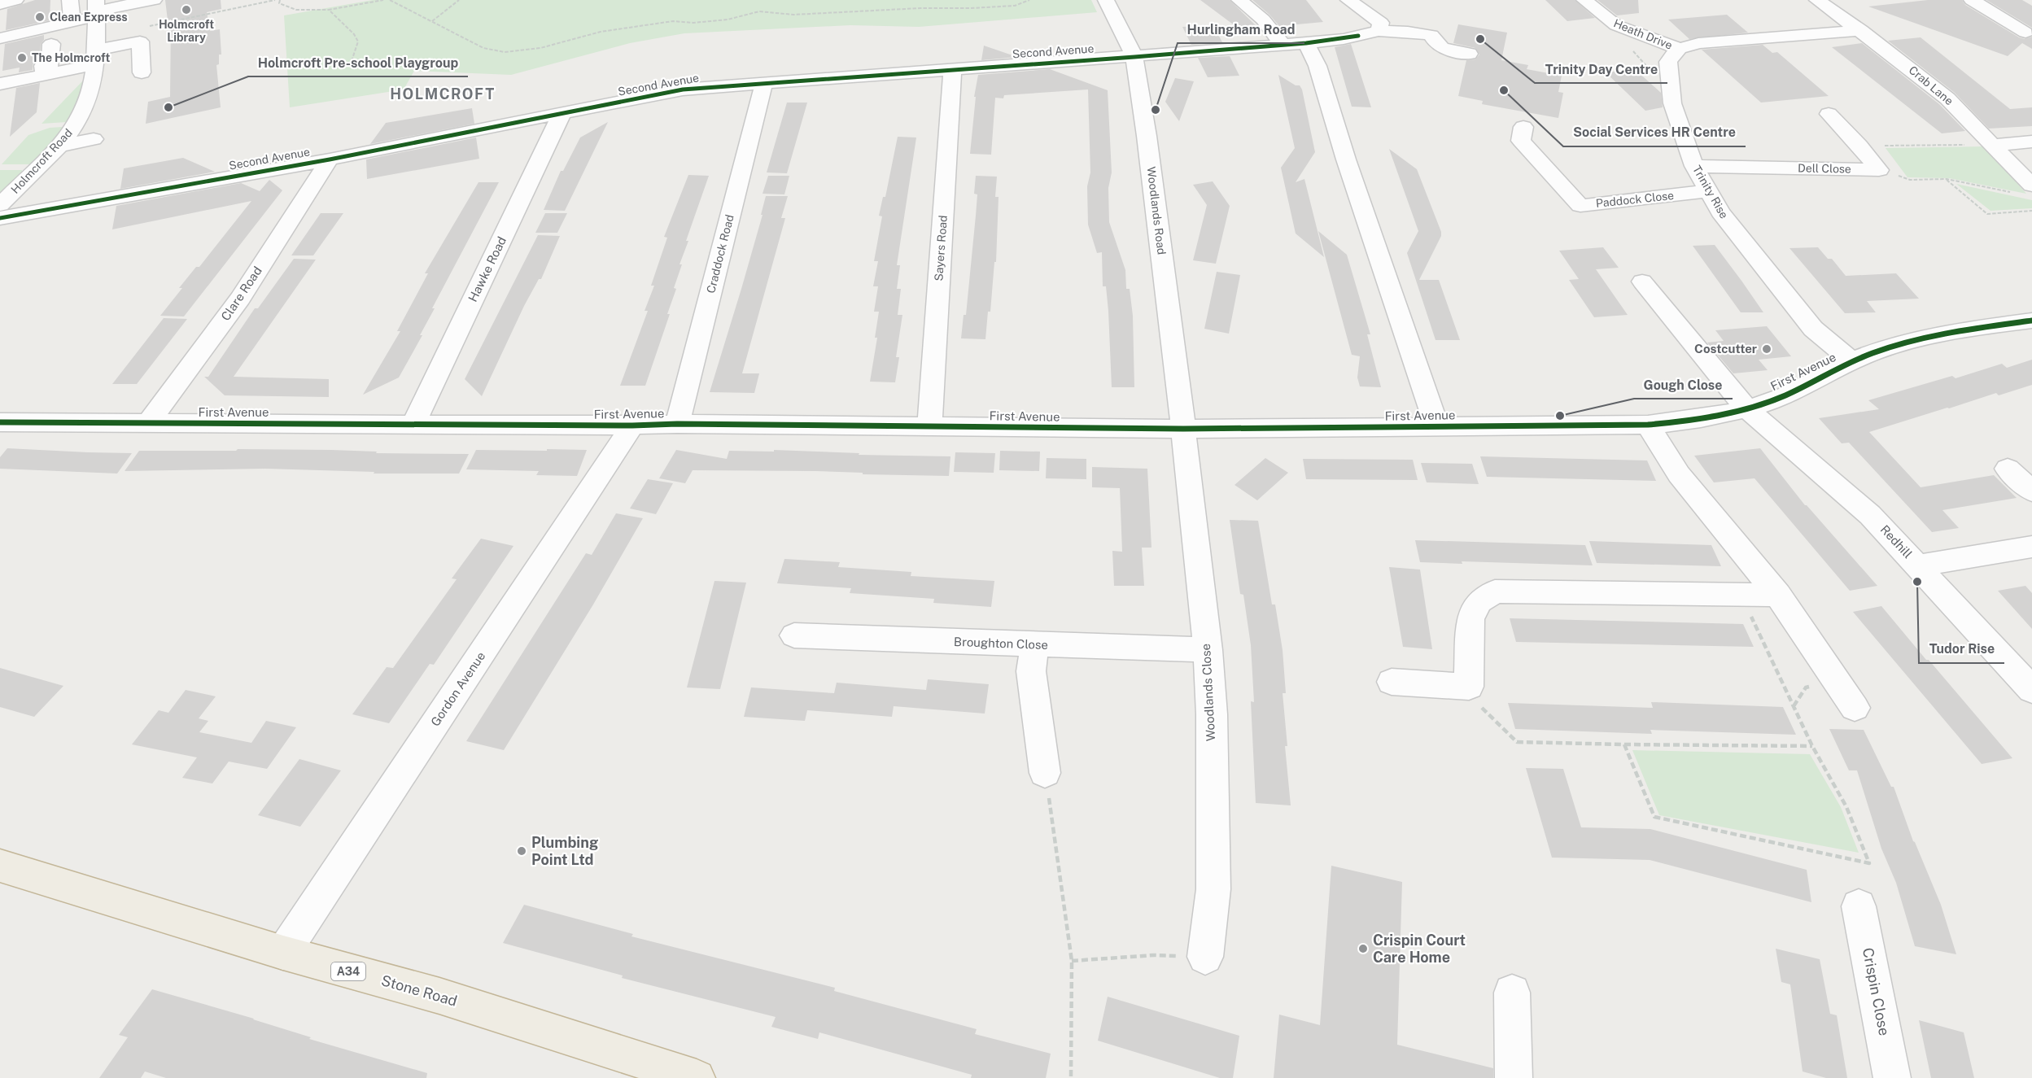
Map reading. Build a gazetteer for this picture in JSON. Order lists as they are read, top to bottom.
{
  "streets": {
    "highway": ["A34", "Stone Road"],
    "street": [
      "Heath Drive",
      "Second Avenue",
      "Crab Lane",
      "Holmcroft Road",
      "Dell Close",
      "Trinity Rise",
      "Paddock Close",
      "Woodlands Road",
      "Sayers Road",
      "Craddock Road",
      "Hawke Road",
      "Clare Road",
      "First Avenue",
      "Redhill",
      "Broughton Close",
      "Gordon Avenue",
      "Woodlands Close",
      "Crispin Close"
    ]
  },
  "crossings": [
    ["Heath Drive", "Trinity Rise"],
    ["Second Avenue", "Woodlands Road"],
    ["Second Avenue", "Sayers Road"],
    ["Second Avenue", "Craddock Road"],
    ["Second Avenue", "Hawke Road"],
    ["Second Avenue", "Clare Road"],
    ["Dell Close", "Trinity Rise"],
    ["Trinity Rise", "Paddock Close"],
    ["Trinity Rise", "First Avenue"],
    ["Woodlands Road", "First Avenue"],
    ["Woodlands Road", "Woodlands Close"],
    ["Sayers Road", "First Avenue"],
    ["Craddock Road", "First Avenue"],
    ["Hawke Road", "First Avenue"],
    ["Clare Road", "First Avenue"],
    ["First Avenue", "Redhill"],
    ["First Avenue", "Gordon Avenue"],
    ["First Avenue", "Woodlands Close"],
    ["Broughton Close", "Woodlands Close"],
    ["Gordon Avenue", "Stone Road"]
  ],
  "districts": ["HOLMCROFT"],
  "places": [
    "Holmcroft Library",
    "Clean Express",
    "Trinity Day Centre",
    "The Holmcroft",
    "Social Services HR Centre",
    "Holmcroft Pre-school Playgroup",
    "Hurlingham Road",
    "Costcutter",
    "Gough Close",
    "Tudor Rise",
    "Plumbing Point Ltd",
    "Crispin Court Care Home"
  ]
}
